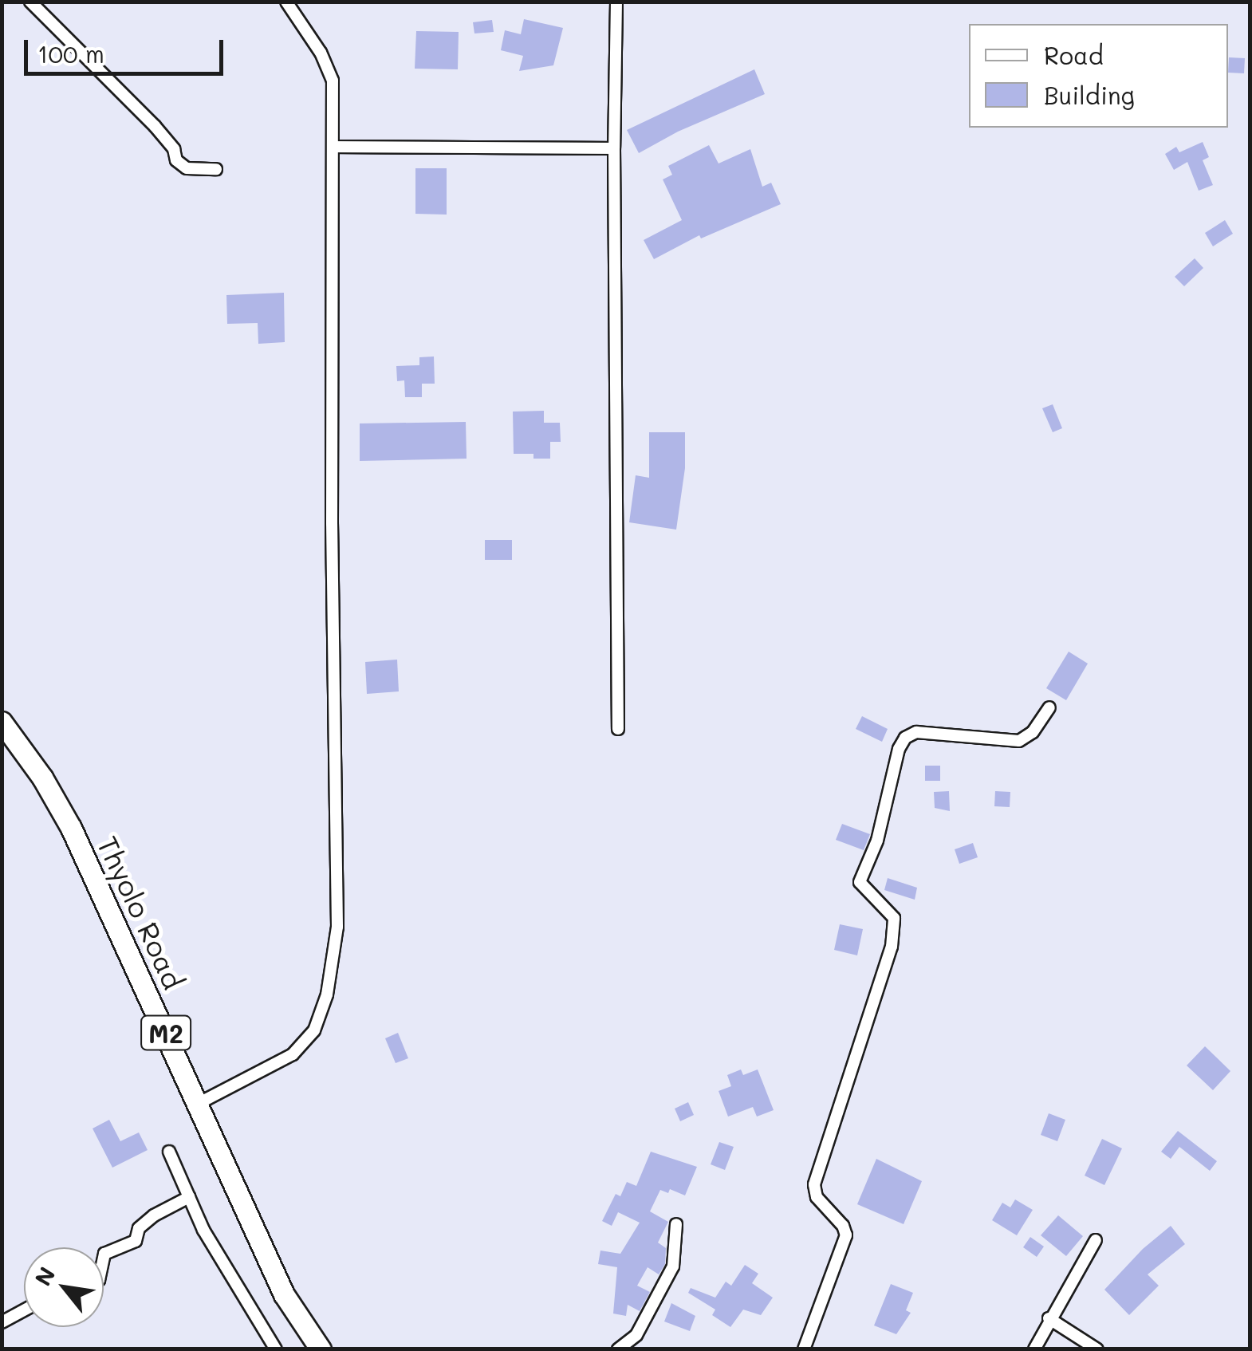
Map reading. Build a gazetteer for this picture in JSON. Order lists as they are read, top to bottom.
{
  "streets": {
    "highway": ["Thyolo Road", "M2"]
  },
  "legend": ["Road", "Building"],
  "scale_bar": "100 m",
  "north": "top left"
}
